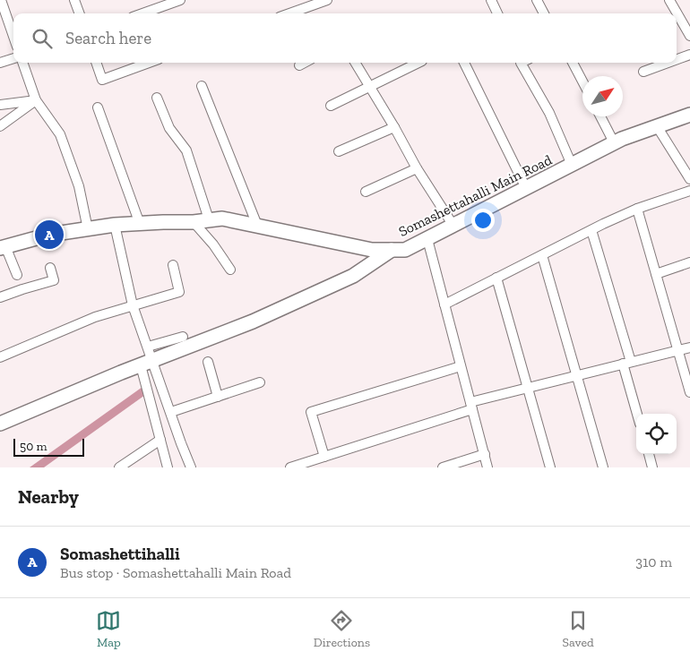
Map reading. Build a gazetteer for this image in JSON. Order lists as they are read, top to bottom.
{
  "streets": {
    "street": ["Somashettahalli Main Road"]
  },
  "scale_bar": "50 m",
  "north": "top right",
  "page": {
    "search": "Search here",
    "pins": "A",
    "scale": "50 m",
    "heading": "Nearby",
    "list": [
      {
        "mark": "A",
        "name": "Somashettihalli",
        "note": "Bus stop · Somashettahalli Main Road",
        "value": "310 m"
      }
    ],
    "nav": ["Map", "Directions", "Saved"]
  }
}
